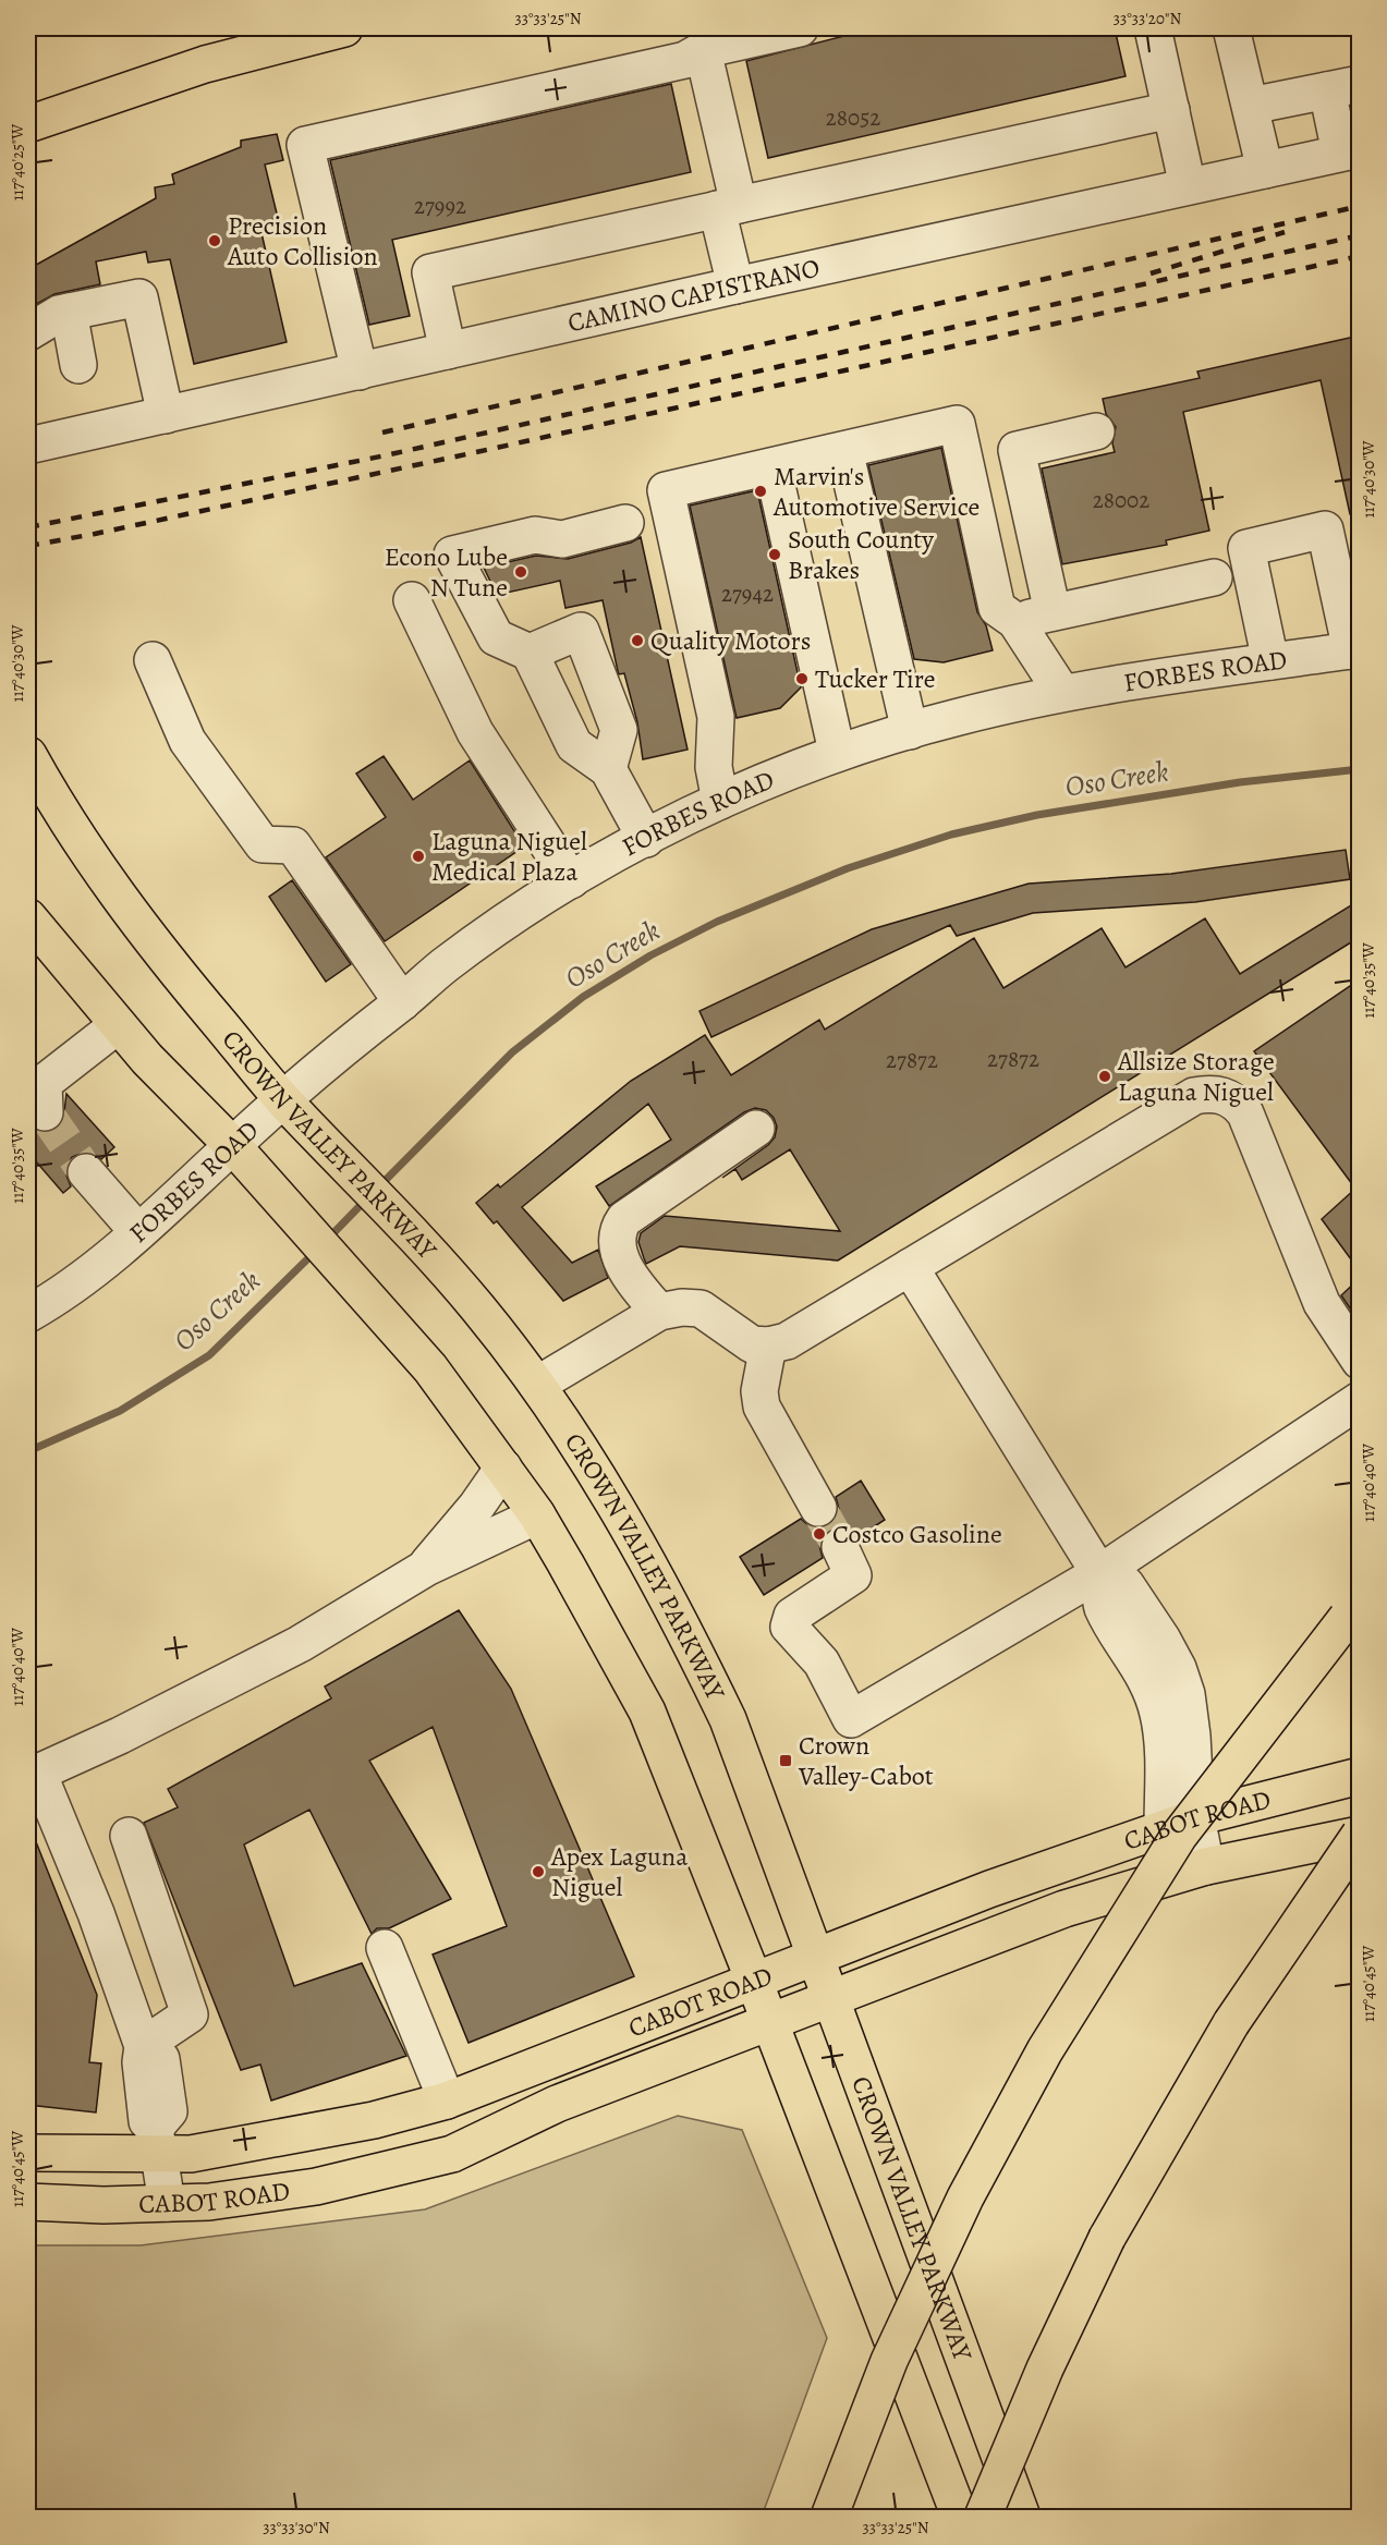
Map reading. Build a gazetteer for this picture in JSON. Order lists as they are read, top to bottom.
{
  "streets": {
    "main road": ["CROWN VALLEY PARKWAY", "CABOT ROAD"],
    "street": ["CAMINO CAPISTRANO", "FORBES ROAD"]
  },
  "crossings": [
    ["FORBES ROAD", "CROWN VALLEY PARKWAY"],
    ["CROWN VALLEY PARKWAY", "CABOT ROAD"]
  ],
  "water": ["Oso Creek"],
  "places": {
    "other": [
      "Precision Auto Collision",
      "Marvin's Automotive Service",
      "South County Brakes",
      "Econo Lube N Tune",
      "Quality Motors",
      "Tucker Tire",
      "Laguna Niguel Medical Plaza",
      "Allsize Storage Laguna Niguel",
      "Costco Gasoline",
      "Apex Laguna Niguel"
    ],
    "transit": ["Crown Valley-Cabot"]
  },
  "house_numbers": [
    "28052",
    "27992",
    "28002",
    "27942",
    "27872",
    "27872"
  ],
  "coordinates": [
    "33°33'25\"N",
    "33°33'20\"N",
    "117°40'25\"W",
    "117°40'30\"W",
    "117°40'35\"W",
    "117°40'40\"W",
    "117°40'45\"W",
    "33°33'30\"N"
  ]
}
